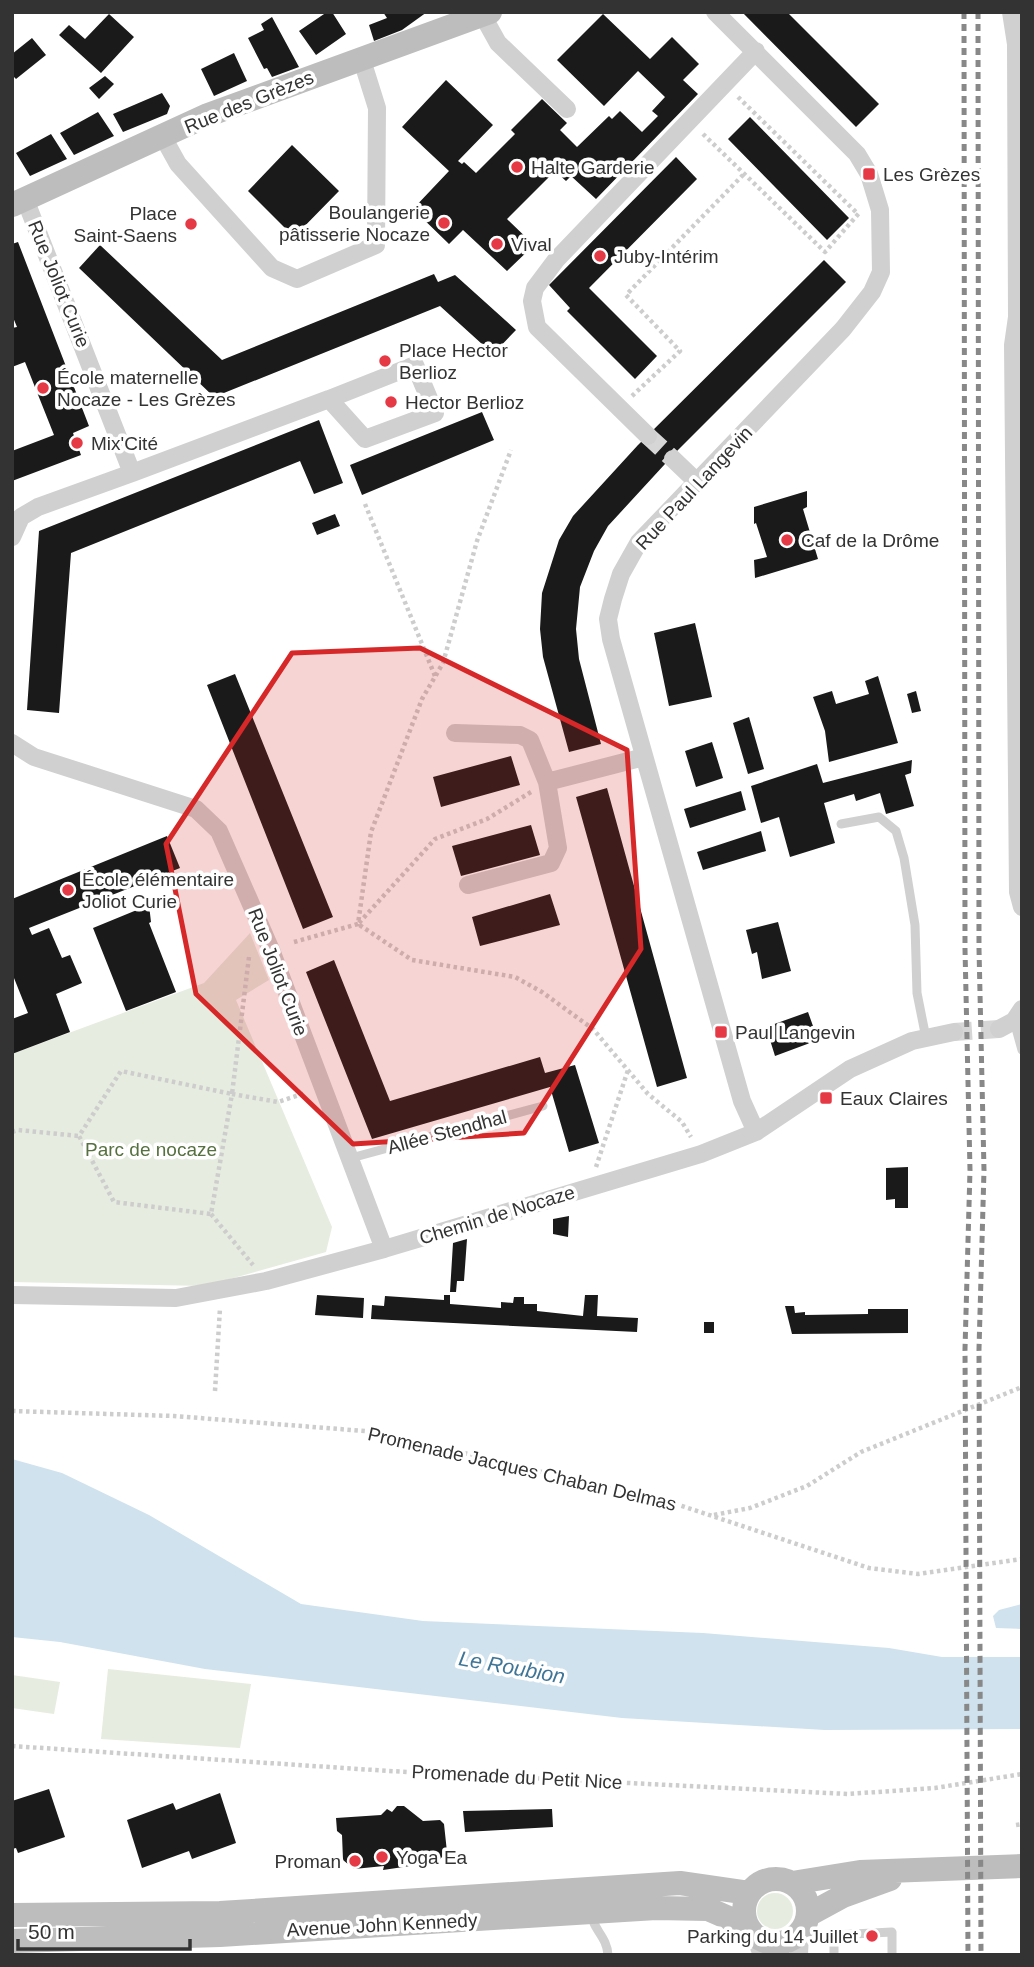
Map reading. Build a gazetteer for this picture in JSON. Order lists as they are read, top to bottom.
{
  "streets": {
    "main road": ["Rue des Grèzes", "Avenue John Kennedy"],
    "street": ["Rue Joliot Curie", "Rue Paul Langevin", "Chemin de Nocaze"],
    "lane": ["Allée Stendhal"],
    "path": ["Promenade Jacques Chaban Delmas", "Promenade du Petit Nice"]
  },
  "crossings": [
    ["Rue des Grèzes", "Rue Joliot Curie"],
    ["Rue Joliot Curie", "Allée Stendhal"],
    ["Rue Joliot Curie", "Chemin de Nocaze"],
    ["Rue Paul Langevin", "Chemin de Nocaze"]
  ],
  "water": ["Le Roubion"],
  "parks": ["Parc de nocaze"],
  "places": {
    "other": [
      "Halte Garderie",
      "Boulangerie pâtisserie Nocaze",
      "Place Saint-Saens",
      "Vival",
      "Juby-Intérim",
      "Place Hector Berlioz",
      "École maternelle Nocaze - Les Grèzes",
      "Hector Berlioz",
      "Mix'Cité",
      "Caf de la Drôme",
      "École élémentaire Joliot Curie",
      "Yoga Ea",
      "Proman",
      "Parking du 14 Juillet"
    ],
    "transit": ["Les Grèzes", "Paul Langevin", "Eaux Claires"]
  },
  "scale_bar": "50 m"
}
